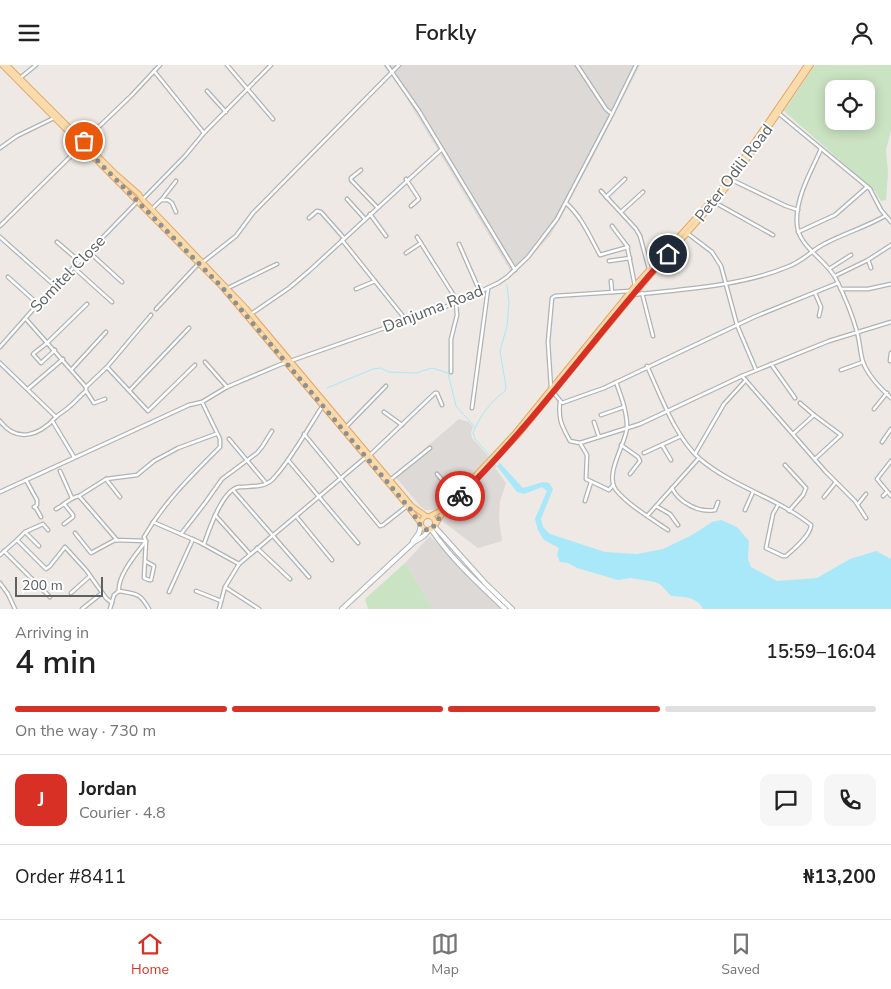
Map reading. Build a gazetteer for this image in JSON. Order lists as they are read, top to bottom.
{
  "streets": {
    "main road": ["Peter Odili Road"],
    "street": ["Somitel Close", "Danjuma Road"]
  },
  "scale_bar": "200 m",
  "page": {
    "header": "Forkly",
    "scale": "200 m",
    "heading": ["4 min", "Arriving in", "15:59–16:04"],
    "panel": [
      "Jordan",
      "Courier · 4.8",
      "Order #8411",
      "₦13,200"
    ],
    "bar": "On the way · 730 m",
    "round": "J",
    "tabs": ["Home", "Map", "Saved"]
  }
}
